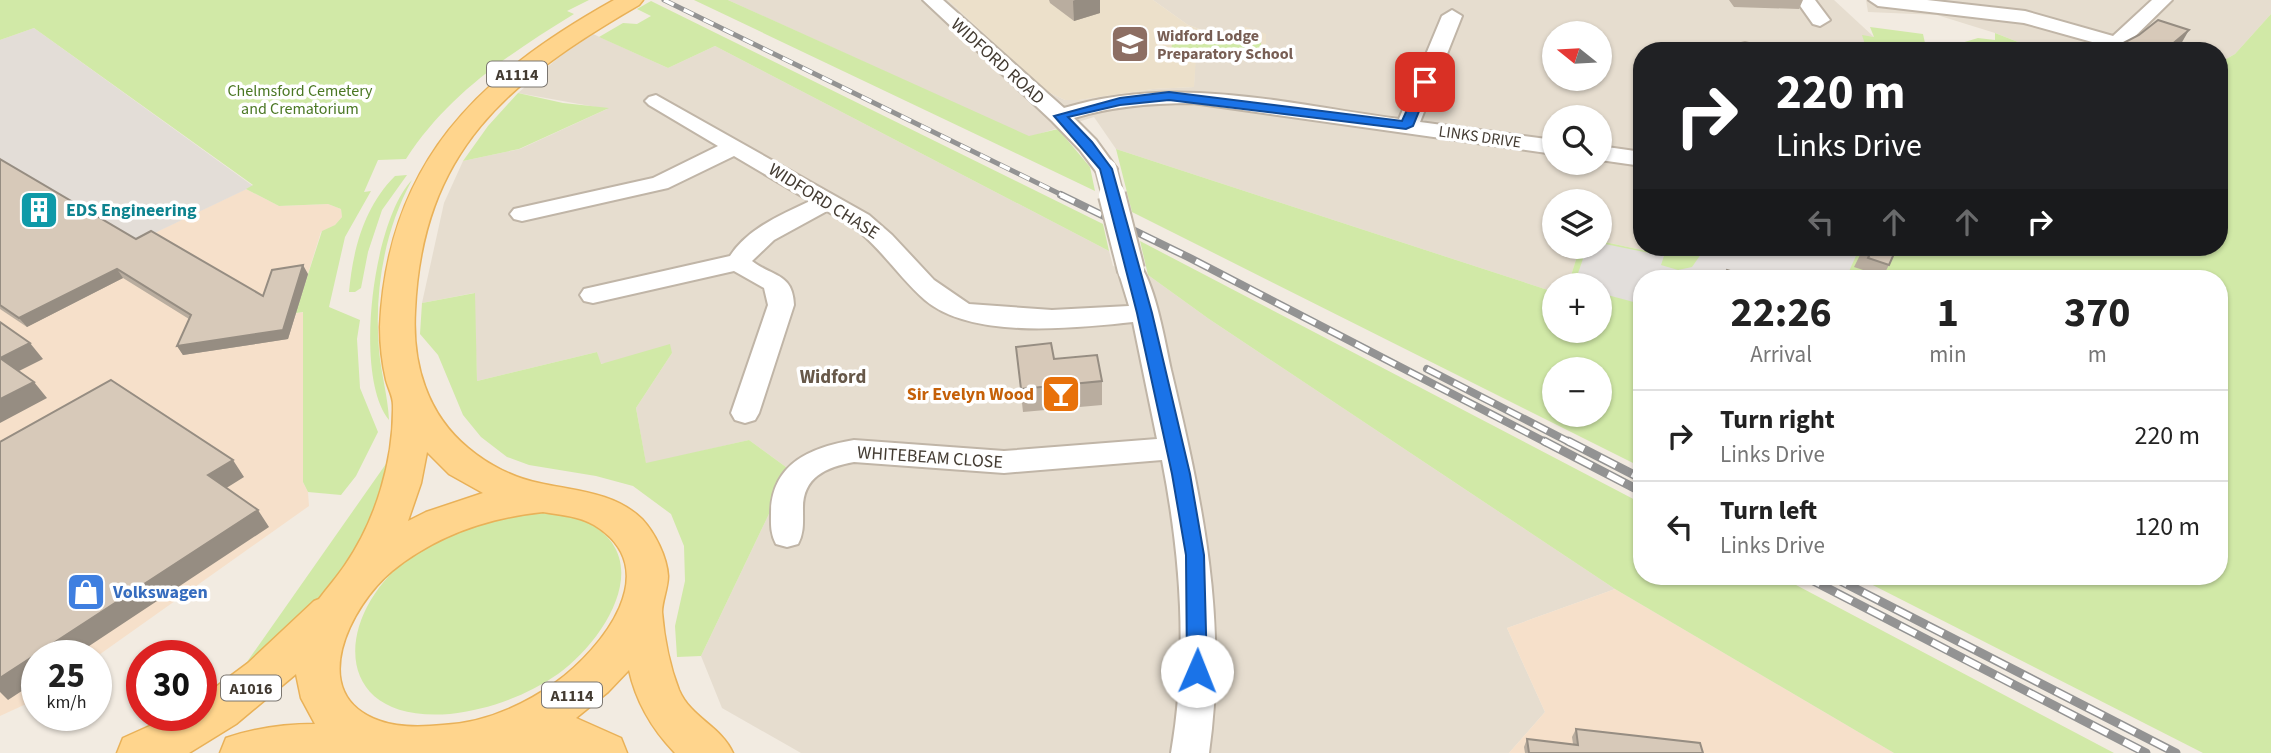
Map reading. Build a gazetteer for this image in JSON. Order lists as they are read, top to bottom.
{
  "streets": {
    "main road": ["A1114", "A1016"],
    "street": [
      "WIDFORD ROAD",
      "LINKS DRIVE",
      "WIDFORD CHASE",
      "WHITEBEAM CLOSE"
    ]
  },
  "crossings": [
    ["WIDFORD ROAD", "LINKS DRIVE"],
    ["WIDFORD ROAD", "WIDFORD CHASE"],
    ["WIDFORD ROAD", "WHITEBEAM CLOSE"],
    ["A1114", "A1016"]
  ],
  "districts": ["Widford"],
  "parks": ["Chelmsford Cemetery and Crematorium"],
  "places": {
    "school or university": ["Widford Lodge Preparatory School"],
    "building": ["EDS Engineering"],
    "bar": ["Sir Evelyn Wood"],
    "shop": ["Volkswagen"]
  },
  "north": "left",
  "page": {
    "map_buttons": ["+", "−"],
    "turn": ["220 m", "Links Drive"],
    "eta": [
      "22:26",
      "Arrival",
      "1",
      "min",
      "370",
      "m"
    ],
    "list": [
      {
        "name": "Turn right",
        "note": "Links Drive",
        "value": "220 m"
      },
      {
        "name": "Turn left",
        "note": "Links Drive",
        "value": "120 m"
      }
    ],
    "speed": "25 km/h",
    "limit": "30"
  }
}
